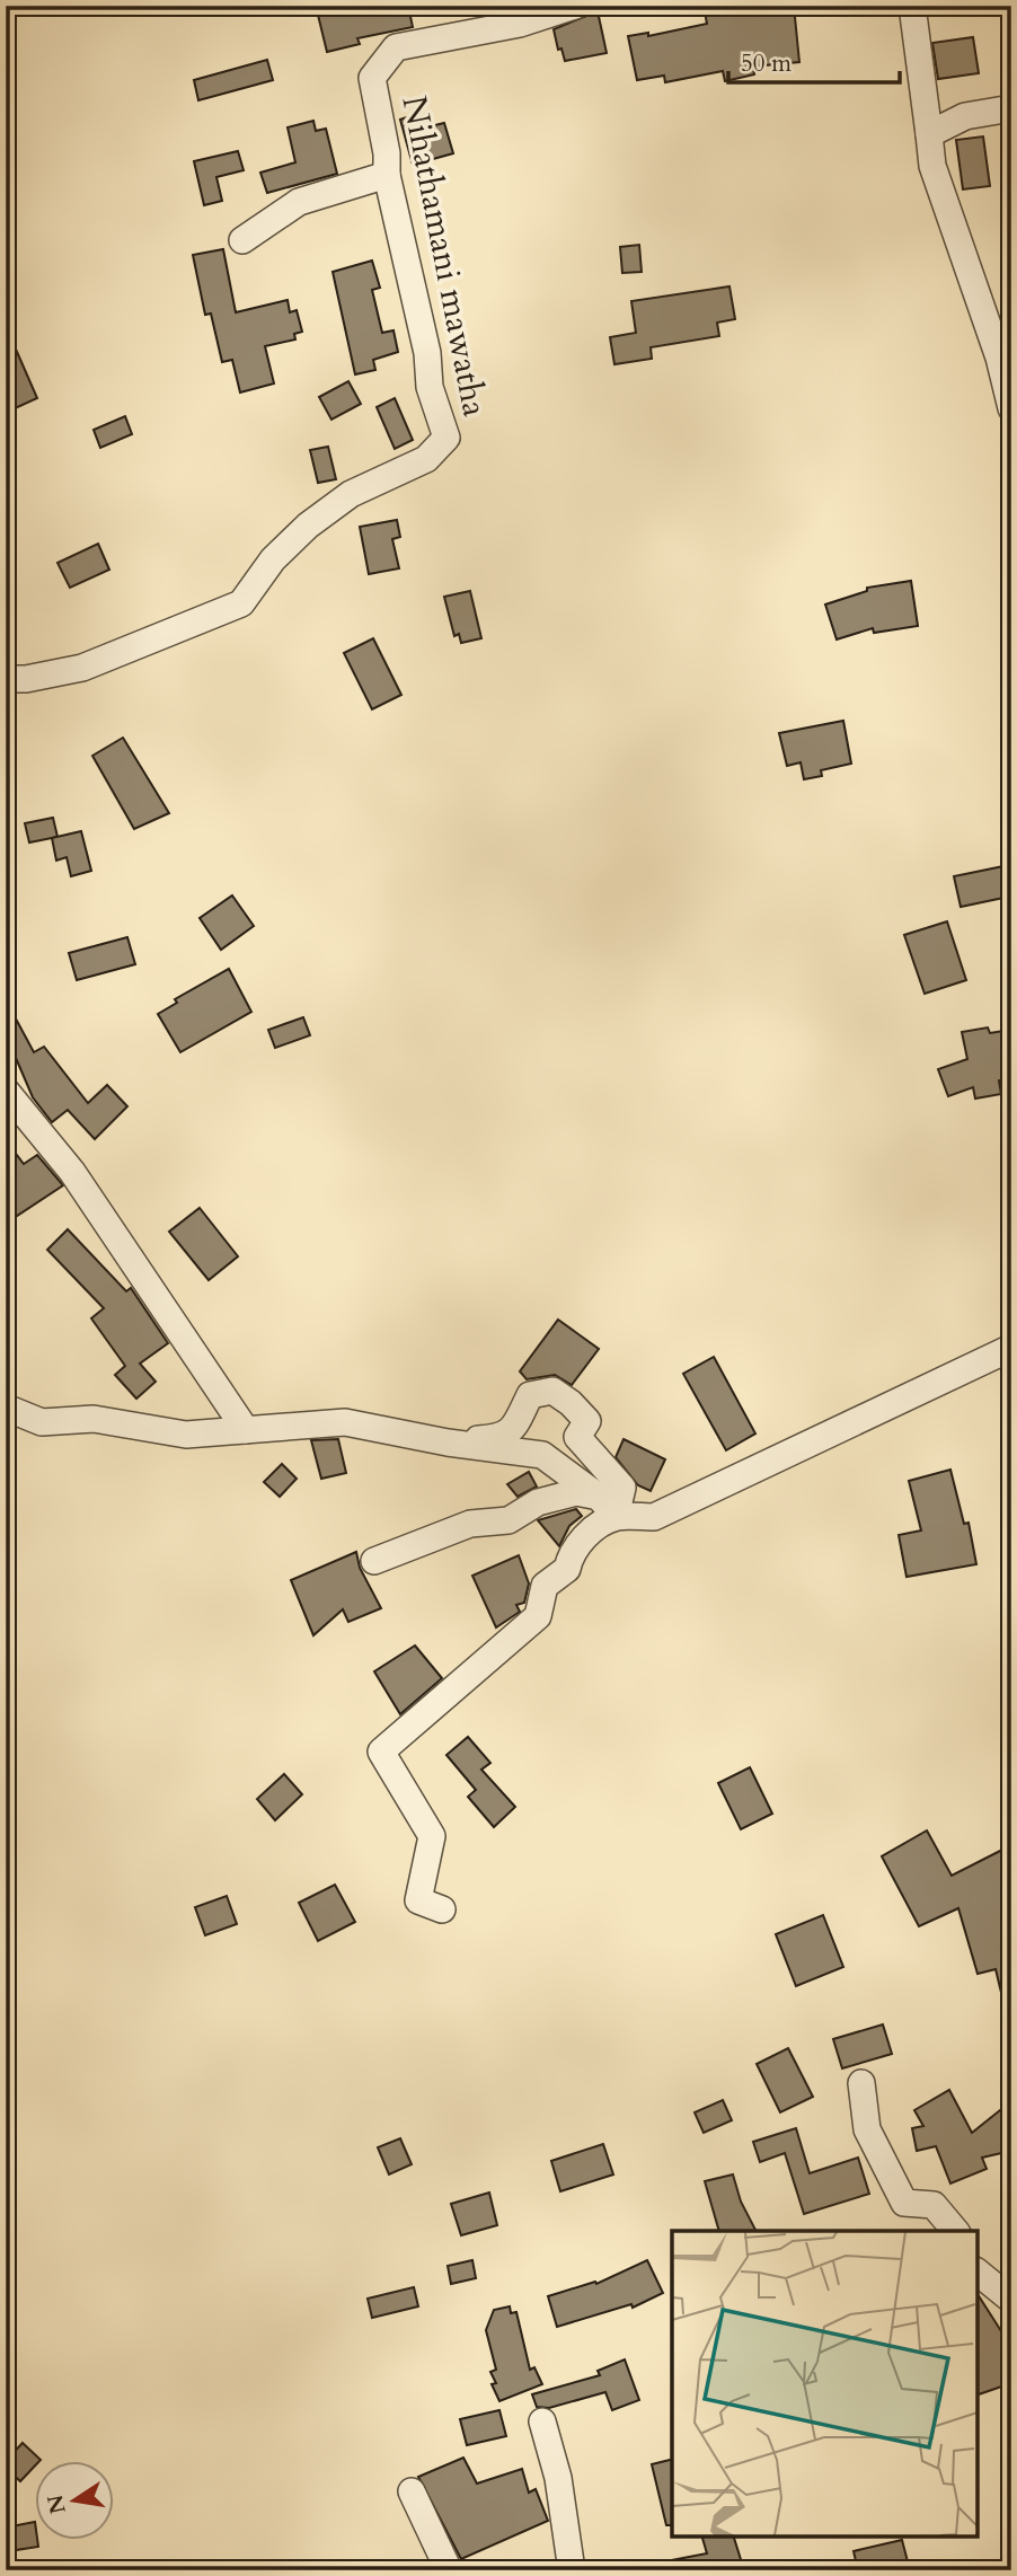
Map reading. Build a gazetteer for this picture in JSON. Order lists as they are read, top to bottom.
{
  "streets": {
    "street": ["Nihathamani mawatha"]
  },
  "scale_bar": "50 m",
  "north": "left"
}
